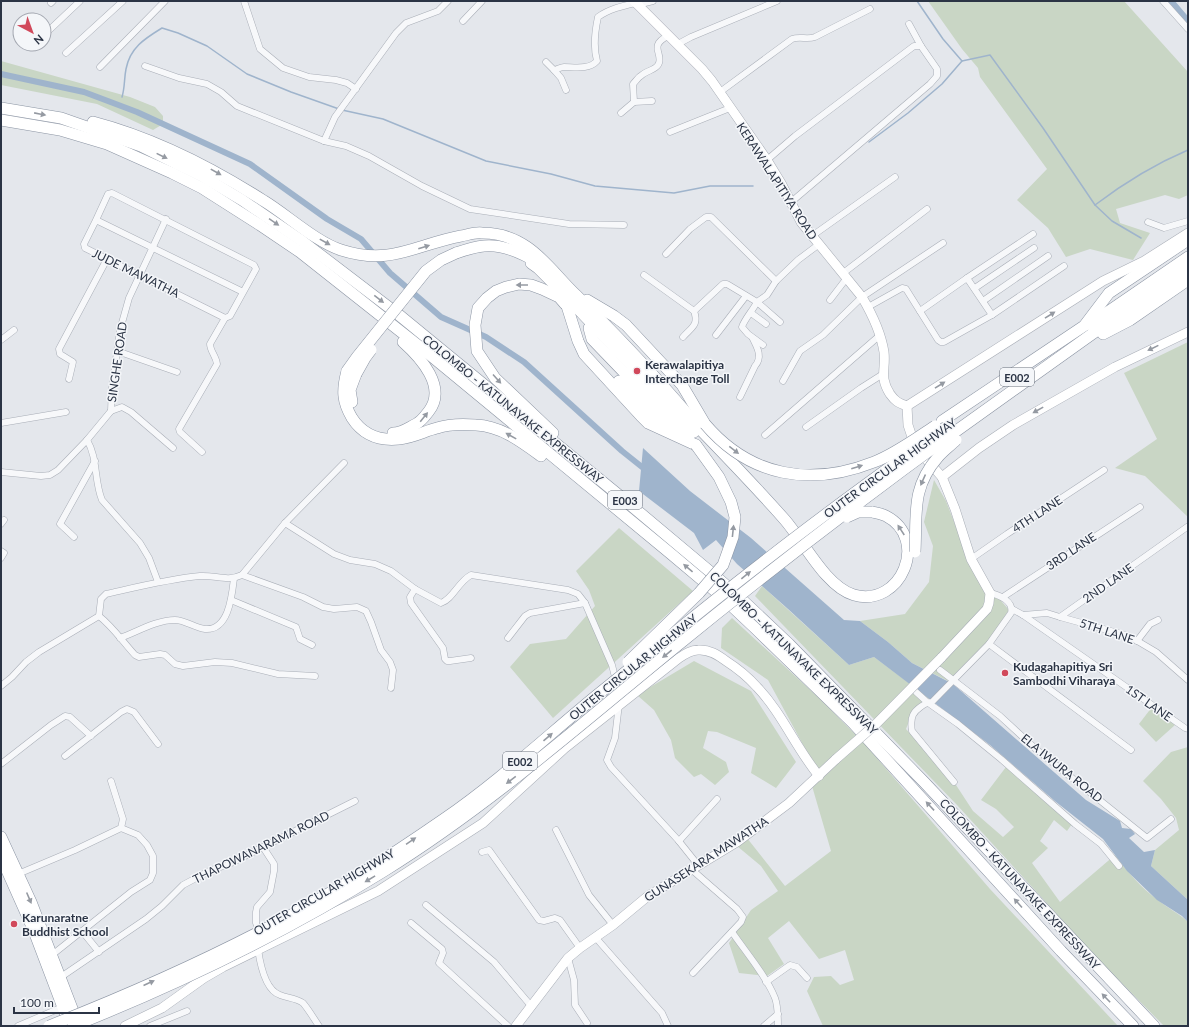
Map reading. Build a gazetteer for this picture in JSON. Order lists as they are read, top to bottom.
{
  "streets": {
    "highway": [
      "E002",
      "COLOMBO - KATUNAYAKE EXPRESSWAY",
      "OUTER CIRCULAR HIGHWAY",
      "E003"
    ],
    "street": [
      "KERAWALAPITIYA ROAD",
      "JUDE MAWATHA",
      "SINGHE ROAD",
      "4TH LANE",
      "3RD LANE",
      "2ND LANE",
      "5TH LANE",
      "1ST LANE",
      "ELA IWURA ROAD",
      "THAPOWANARAMA ROAD",
      "GUNASEKARA MAWATHA"
    ]
  },
  "crossings": [
    ["JUDE MAWATHA", "SINGHE ROAD"],
    ["2ND LANE", "5TH LANE"]
  ],
  "places": ["Kerawalapitiya Interchange Toll", "Kudagahapitiya Sri Sambodhi Viharaya", "Karunaratne Buddhist School"],
  "scale_bar": "100 m",
  "north": "bottom right"
}
